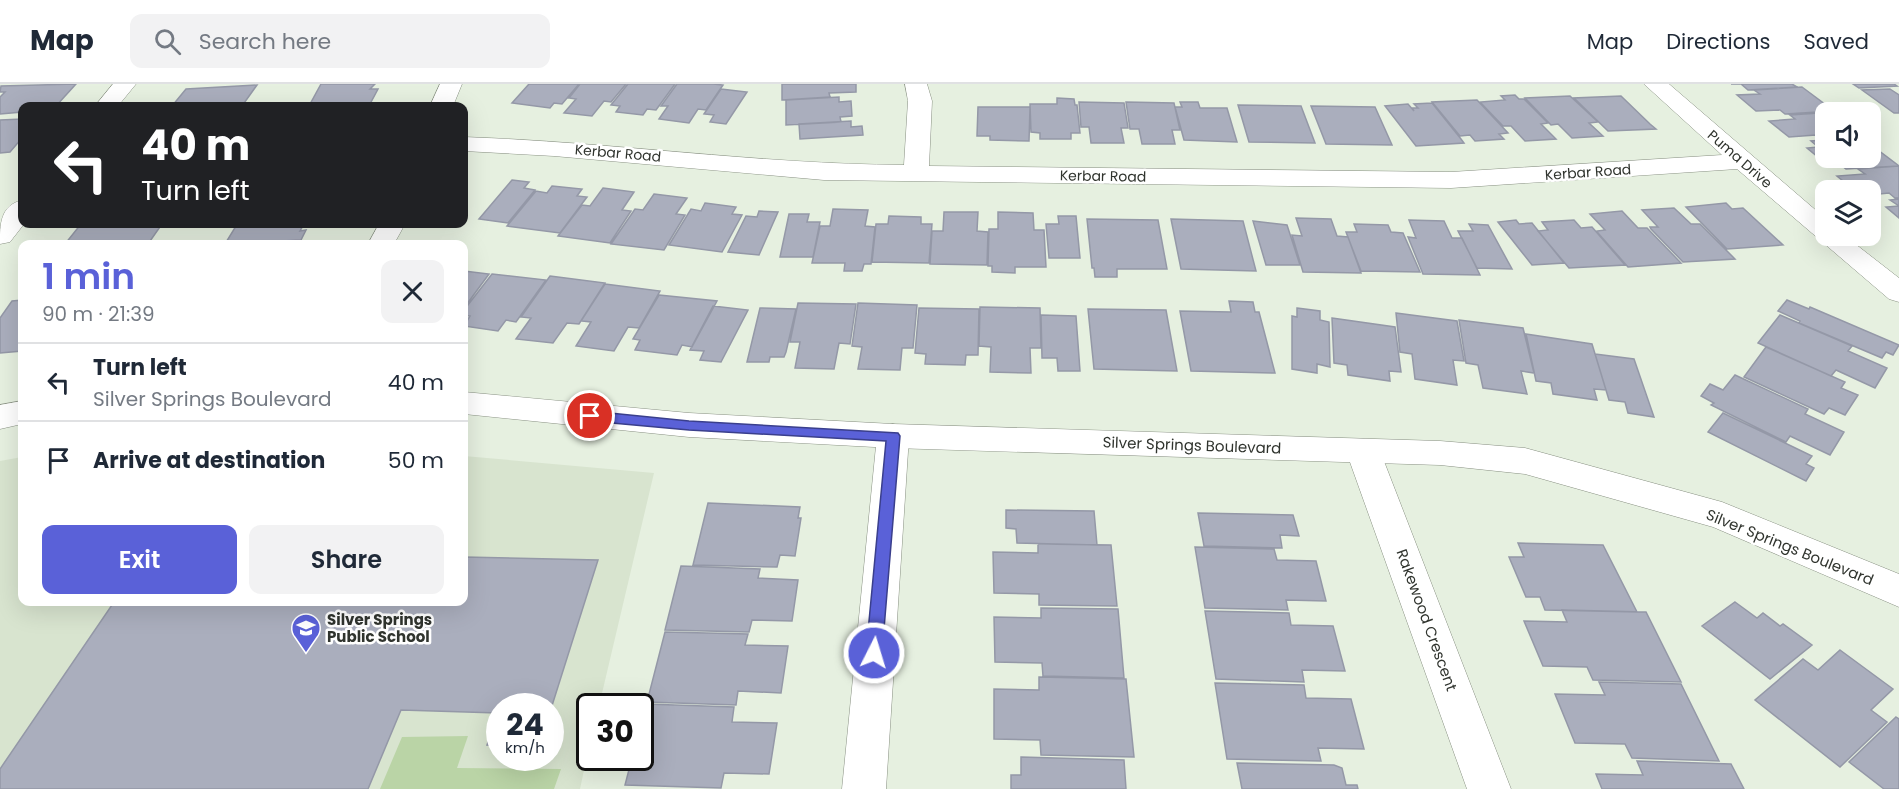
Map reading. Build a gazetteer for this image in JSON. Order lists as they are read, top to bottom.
{
  "streets": {
    "street": [
      "Kerbar Road",
      "Puma Drive",
      "Silver Springs Boulevard",
      "Rakewood Crescent"
    ]
  },
  "crossings": [
    ["Kerbar Road", "Puma Drive"],
    ["Silver Springs Boulevard", "Rakewood Crescent"]
  ],
  "places": {
    "school or university": ["Silver Springs Public School"]
  },
  "page": {
    "header": "Map",
    "search": "Search here",
    "nav": ["Map", "Directions", "Saved"],
    "turn": ["40 m", "Turn left"],
    "heading": ["1 min", "90 m · 21:39"],
    "list": [
      {
        "name": "Turn left",
        "note": "Silver Springs Boulevard",
        "value": "40 m"
      },
      {
        "name": "Arrive at destination",
        "value": "50 m"
      }
    ],
    "buttons": ["Exit", "Share"],
    "speed": "24 km/h",
    "limit": "30"
  }
}
